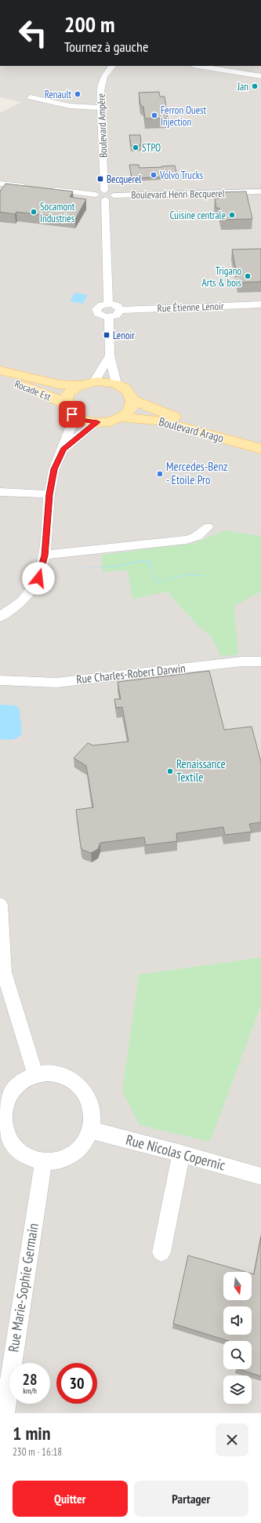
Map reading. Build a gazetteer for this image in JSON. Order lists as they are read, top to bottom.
{
  "streets": {
    "main road": ["Rocade Est", "Boulevard Arago"],
    "street": [
      "Boulevard Ampère",
      "Boulevard Henri Becquerel",
      "Rue Étienne Lenoir",
      "Rue Charles-Robert Darwin",
      "Rue Nicolas Copernic",
      "Rue Marie-Sophie Germain"
    ]
  },
  "crossings": [
    ["Boulevard Ampère", "Boulevard Henri Becquerel"],
    ["Rocade Est", "Boulevard Arago"],
    ["Rue Nicolas Copernic", "Rue Marie-Sophie Germain"]
  ],
  "places": {
    "other": [
      "Jan",
      "Renault",
      "Ferron Ouest Injection",
      "STPO",
      "Volvo Trucks",
      "Socamont Industries",
      "Cuisine centrale",
      "Trigano Arts & bois",
      "Mercedes-Benz - Etoile Pro",
      "Renaissance Textile"
    ],
    "transit": ["Becquerel", "Lenoir"]
  },
  "north": "bottom",
  "page": {
    "turn": ["200 m", "Tournez à gauche"],
    "speed": "28 km/h",
    "limit": "30",
    "heading": ["1 min", "230 m · 16:18"],
    "buttons": ["Quitter", "Partager"]
  }
}
